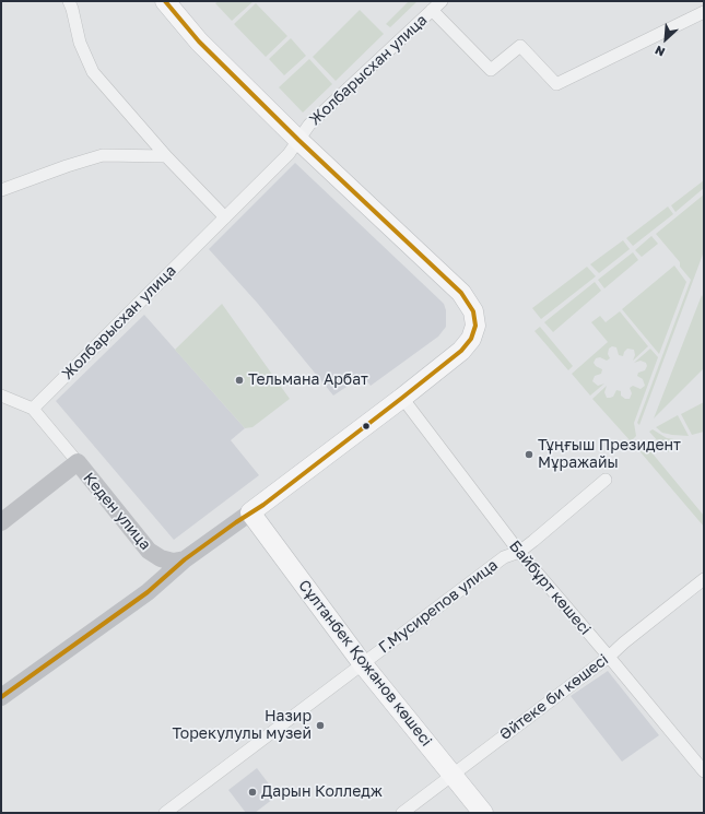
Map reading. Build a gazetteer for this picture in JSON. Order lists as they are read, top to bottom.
{
  "streets": {
    "main road": ["Кеден улица", "Сұлтанбек Қожанов көшесі"],
    "street": [
      "Жолбарысхан улица",
      "Байбұрт көшесі",
      "Г.Мусирепов улица",
      "Әйтеке би көшесі"
    ]
  },
  "crossings": [
    ["Байбұрт көшесі", "Г.Мусирепов улица"],
    ["Байбұрт көшесі", "Әйтеке би көшесі"],
    ["Г.Мусирепов улица", "Сұлтанбек Қожанов көшесі"],
    ["Сұлтанбек Қожанов көшесі", "Әйтеке би көшесі"]
  ],
  "places": [
    "Тельмана Арбат",
    "Тұңғыш Президент Мұражайы",
    "Назир Торекулулы музей",
    "Дарын Колледж"
  ],
  "north": "bottom left"
}
